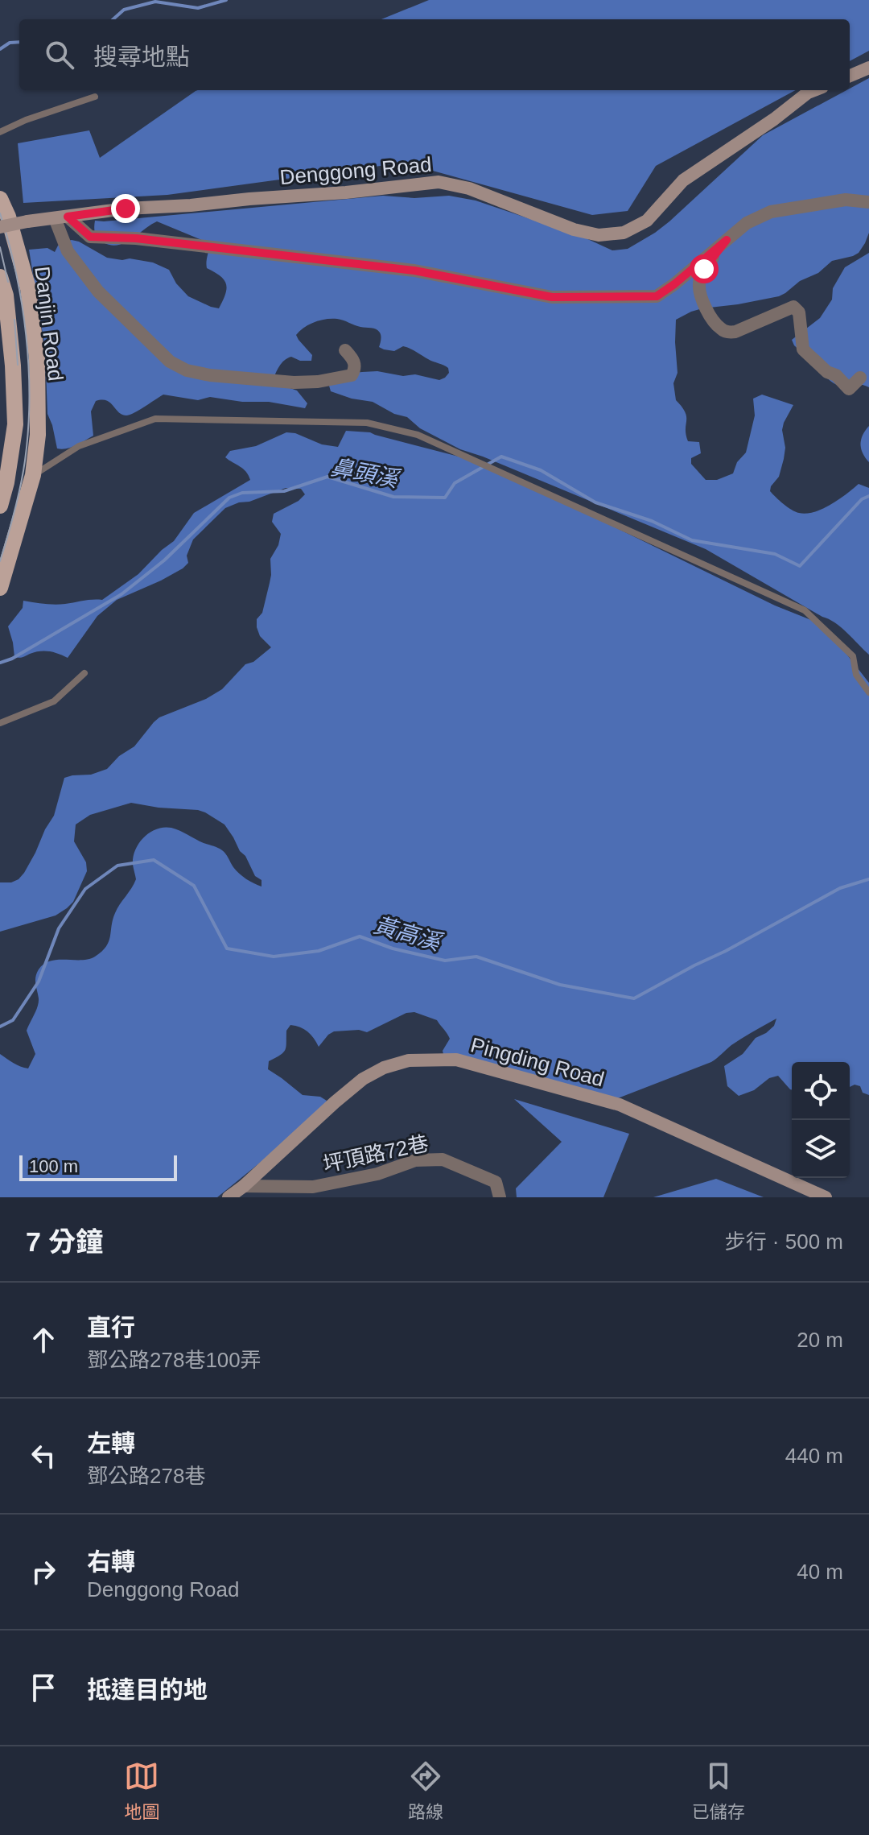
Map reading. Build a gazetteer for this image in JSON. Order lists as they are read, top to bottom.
{
  "streets": {
    "main road": ["Danjin Road"],
    "street": ["Denggong Road", "Pingding Road", "坪頂路72巷"]
  },
  "crossings": [
    ["Denggong Road", "Danjin Road"],
    ["Pingding Road", "坪頂路72巷"]
  ],
  "water": ["鼻頭溪", "黃高溪"],
  "scale_bar": "100 m",
  "page": {
    "search": "搜尋地點",
    "scale": "100 m",
    "heading": ["7 分鐘", "步行 · 500 m"],
    "list": [
      ["直行", "鄧公路278巷100弄", "20 m"],
      ["左轉", "鄧公路278巷", "440 m"],
      ["右轉", "Denggong Road", "40 m"],
      "抵達目的地"
    ],
    "nav": ["地圖", "路線", "已儲存"]
  }
}
